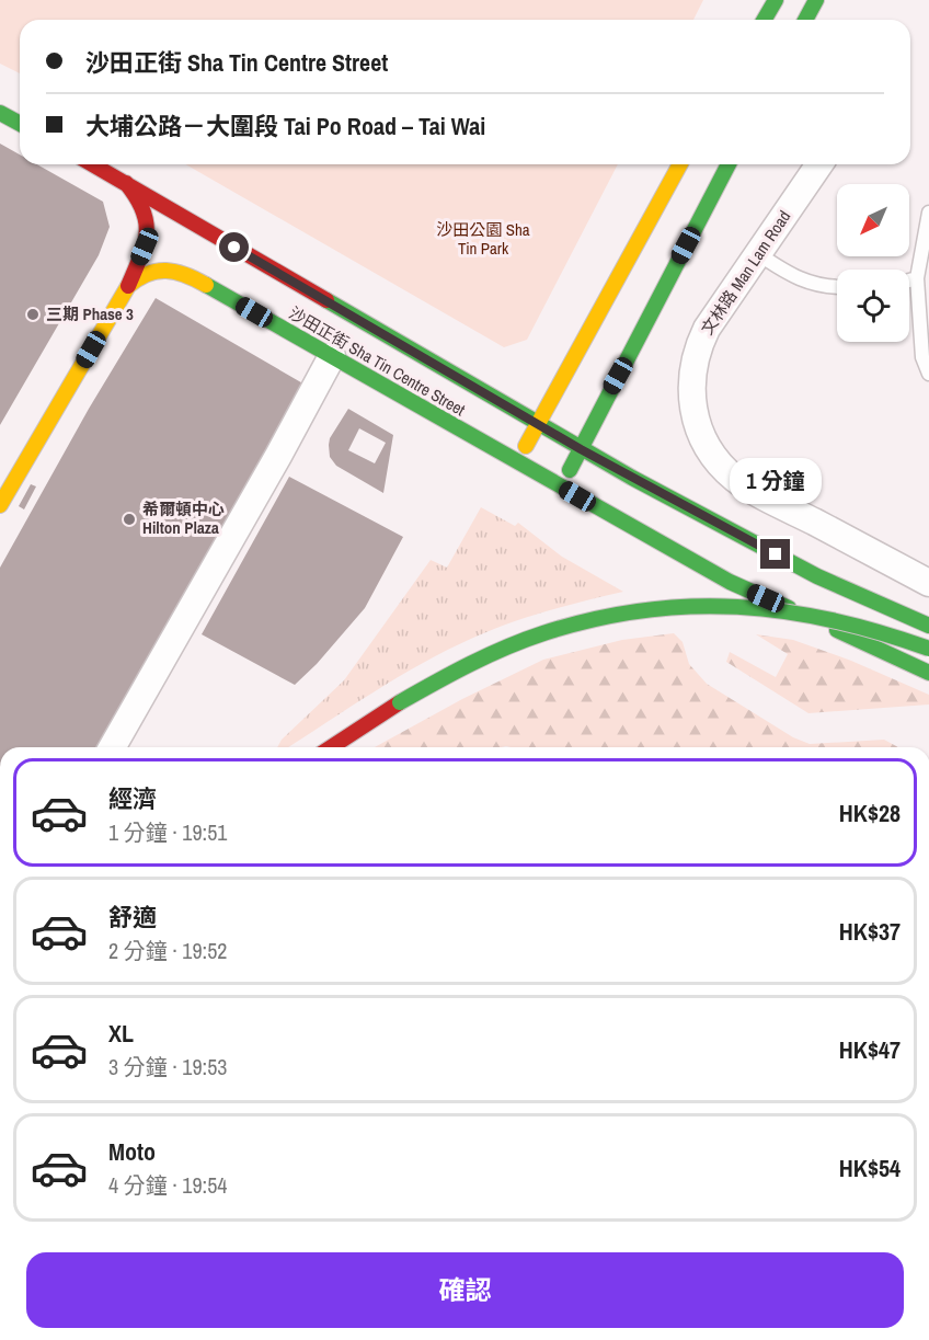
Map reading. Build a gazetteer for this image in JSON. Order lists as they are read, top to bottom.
{
  "streets": {
    "main road": ["沙田正街 Sha Tin Centre Street"],
    "street": ["文林路 Man Lam Road"]
  },
  "parks": ["沙田公園 Sha Tin Park"],
  "places": ["三期 Phase 3", "希爾頓中心 Hilton Plaza"],
  "north": "bottom left",
  "page": {
    "banner": ["沙田正街 Sha Tin Centre Street", "大埔公路－大圍段 Tai Po Road – Tai Wai"],
    "bubble": "1 分鐘",
    "list": [
      {
        "name": "經濟",
        "note": "1 分鐘 · 19:51",
        "value": "HK$28"
      },
      {
        "name": "舒適",
        "note": "2 分鐘 · 19:52",
        "value": "HK$37"
      },
      {
        "name": "XL",
        "note": "3 分鐘 · 19:53",
        "value": "HK$47"
      },
      {
        "name": "Moto",
        "note": "4 分鐘 · 19:54",
        "value": "HK$54"
      }
    ],
    "buttons": "確認"
  }
}
